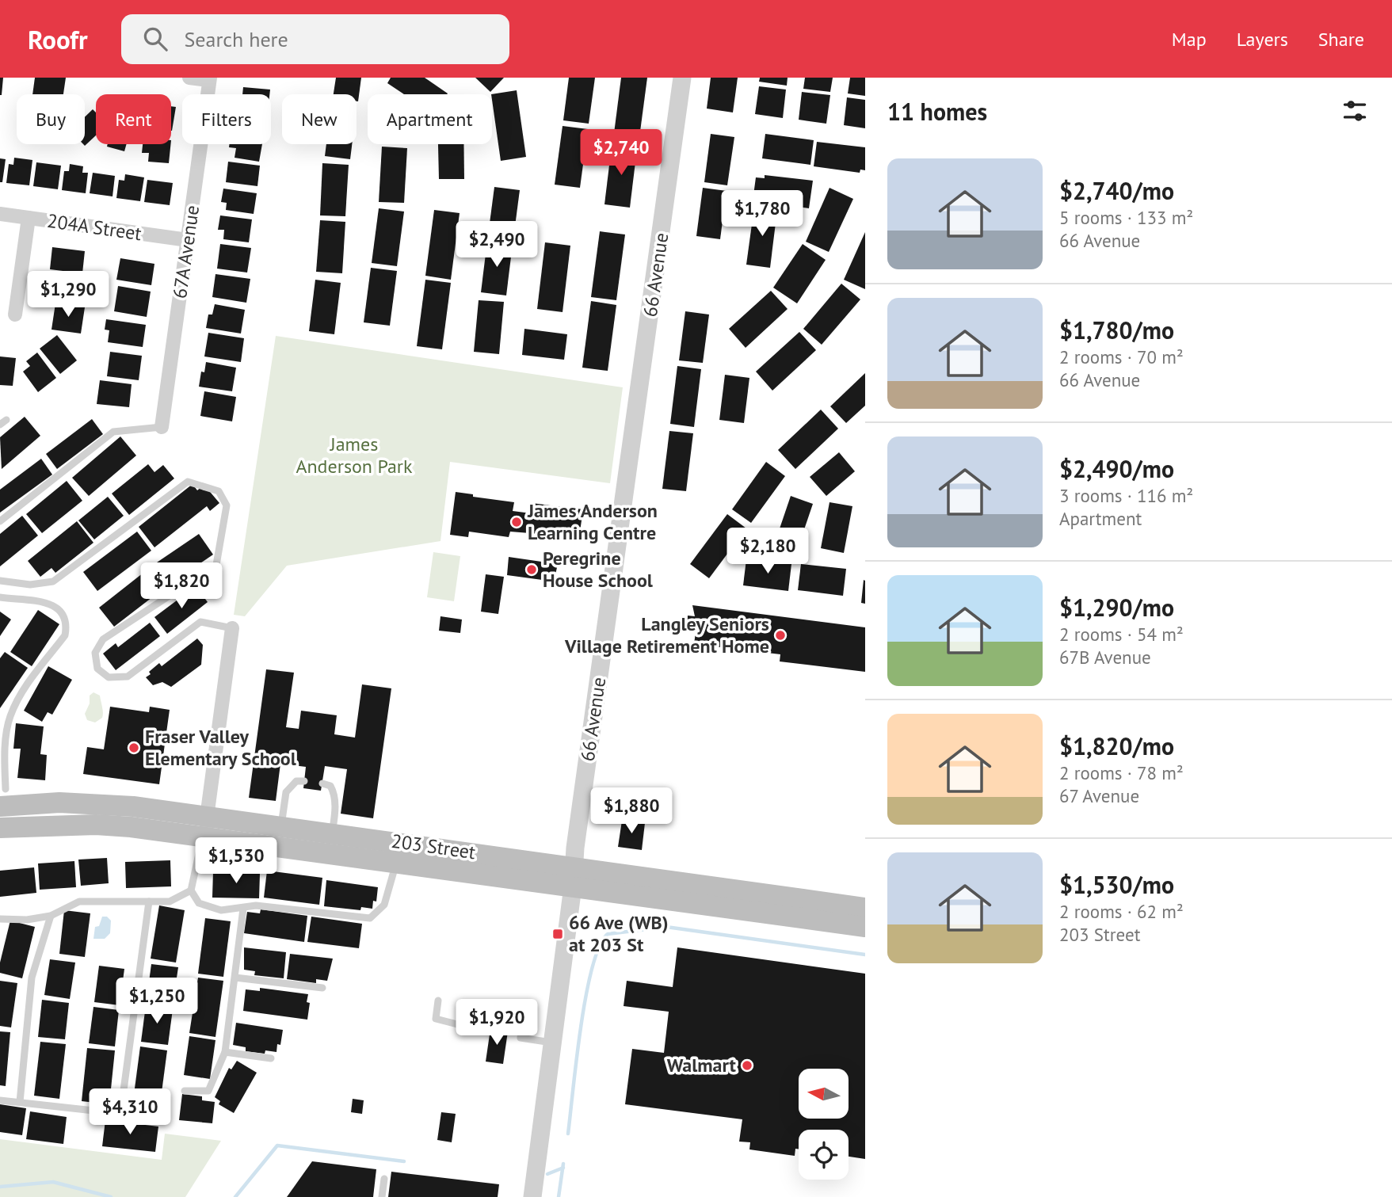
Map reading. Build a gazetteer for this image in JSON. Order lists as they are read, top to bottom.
{
  "streets": {
    "main road": ["203 Street"],
    "street": ["204A Street", "67A Avenue", "66 Avenue"]
  },
  "crossings": [
    ["204A Street", "67A Avenue"],
    ["66 Avenue", "203 Street"]
  ],
  "parks": ["James Anderson Park"],
  "places": {
    "other": [
      "James Anderson Learning Centre",
      "Peregrine House School",
      "Langley Seniors Village Retirement Home",
      "Fraser Valley Elementary School",
      "Walmart"
    ],
    "transit": ["66 Ave (WB) at 203 St"]
  },
  "north": "left",
  "page": {
    "header": "Roofr",
    "search": "Search here",
    "nav": ["Map", "Layers", "Share"],
    "heading": "11 homes",
    "chip": [
      "Buy",
      "Rent",
      "Filters",
      "New",
      "Apartment"
    ],
    "price": [
      "$2,740",
      "$1,780",
      "$2,490",
      "$1,290",
      "$2,180",
      "$1,820",
      "$1,880",
      "$1,530",
      "$1,250",
      "$1,920",
      "$4,310"
    ],
    "list": [
      {
        "name": "$2,740/mo",
        "note": "5 rooms · 133 m² · 66 Avenue"
      },
      {
        "name": "$1,780/mo",
        "note": "2 rooms · 70 m² · 66 Avenue"
      },
      {
        "name": "$2,490/mo",
        "note": "3 rooms · 116 m² · Apartment"
      },
      {
        "name": "$1,290/mo",
        "note": "2 rooms · 54 m² · 67B Avenue"
      },
      {
        "name": "$1,820/mo",
        "note": "2 rooms · 78 m² · 67 Avenue"
      },
      {
        "name": "$1,530/mo",
        "note": "2 rooms · 62 m² · 203 Street"
      }
    ]
  }
}
